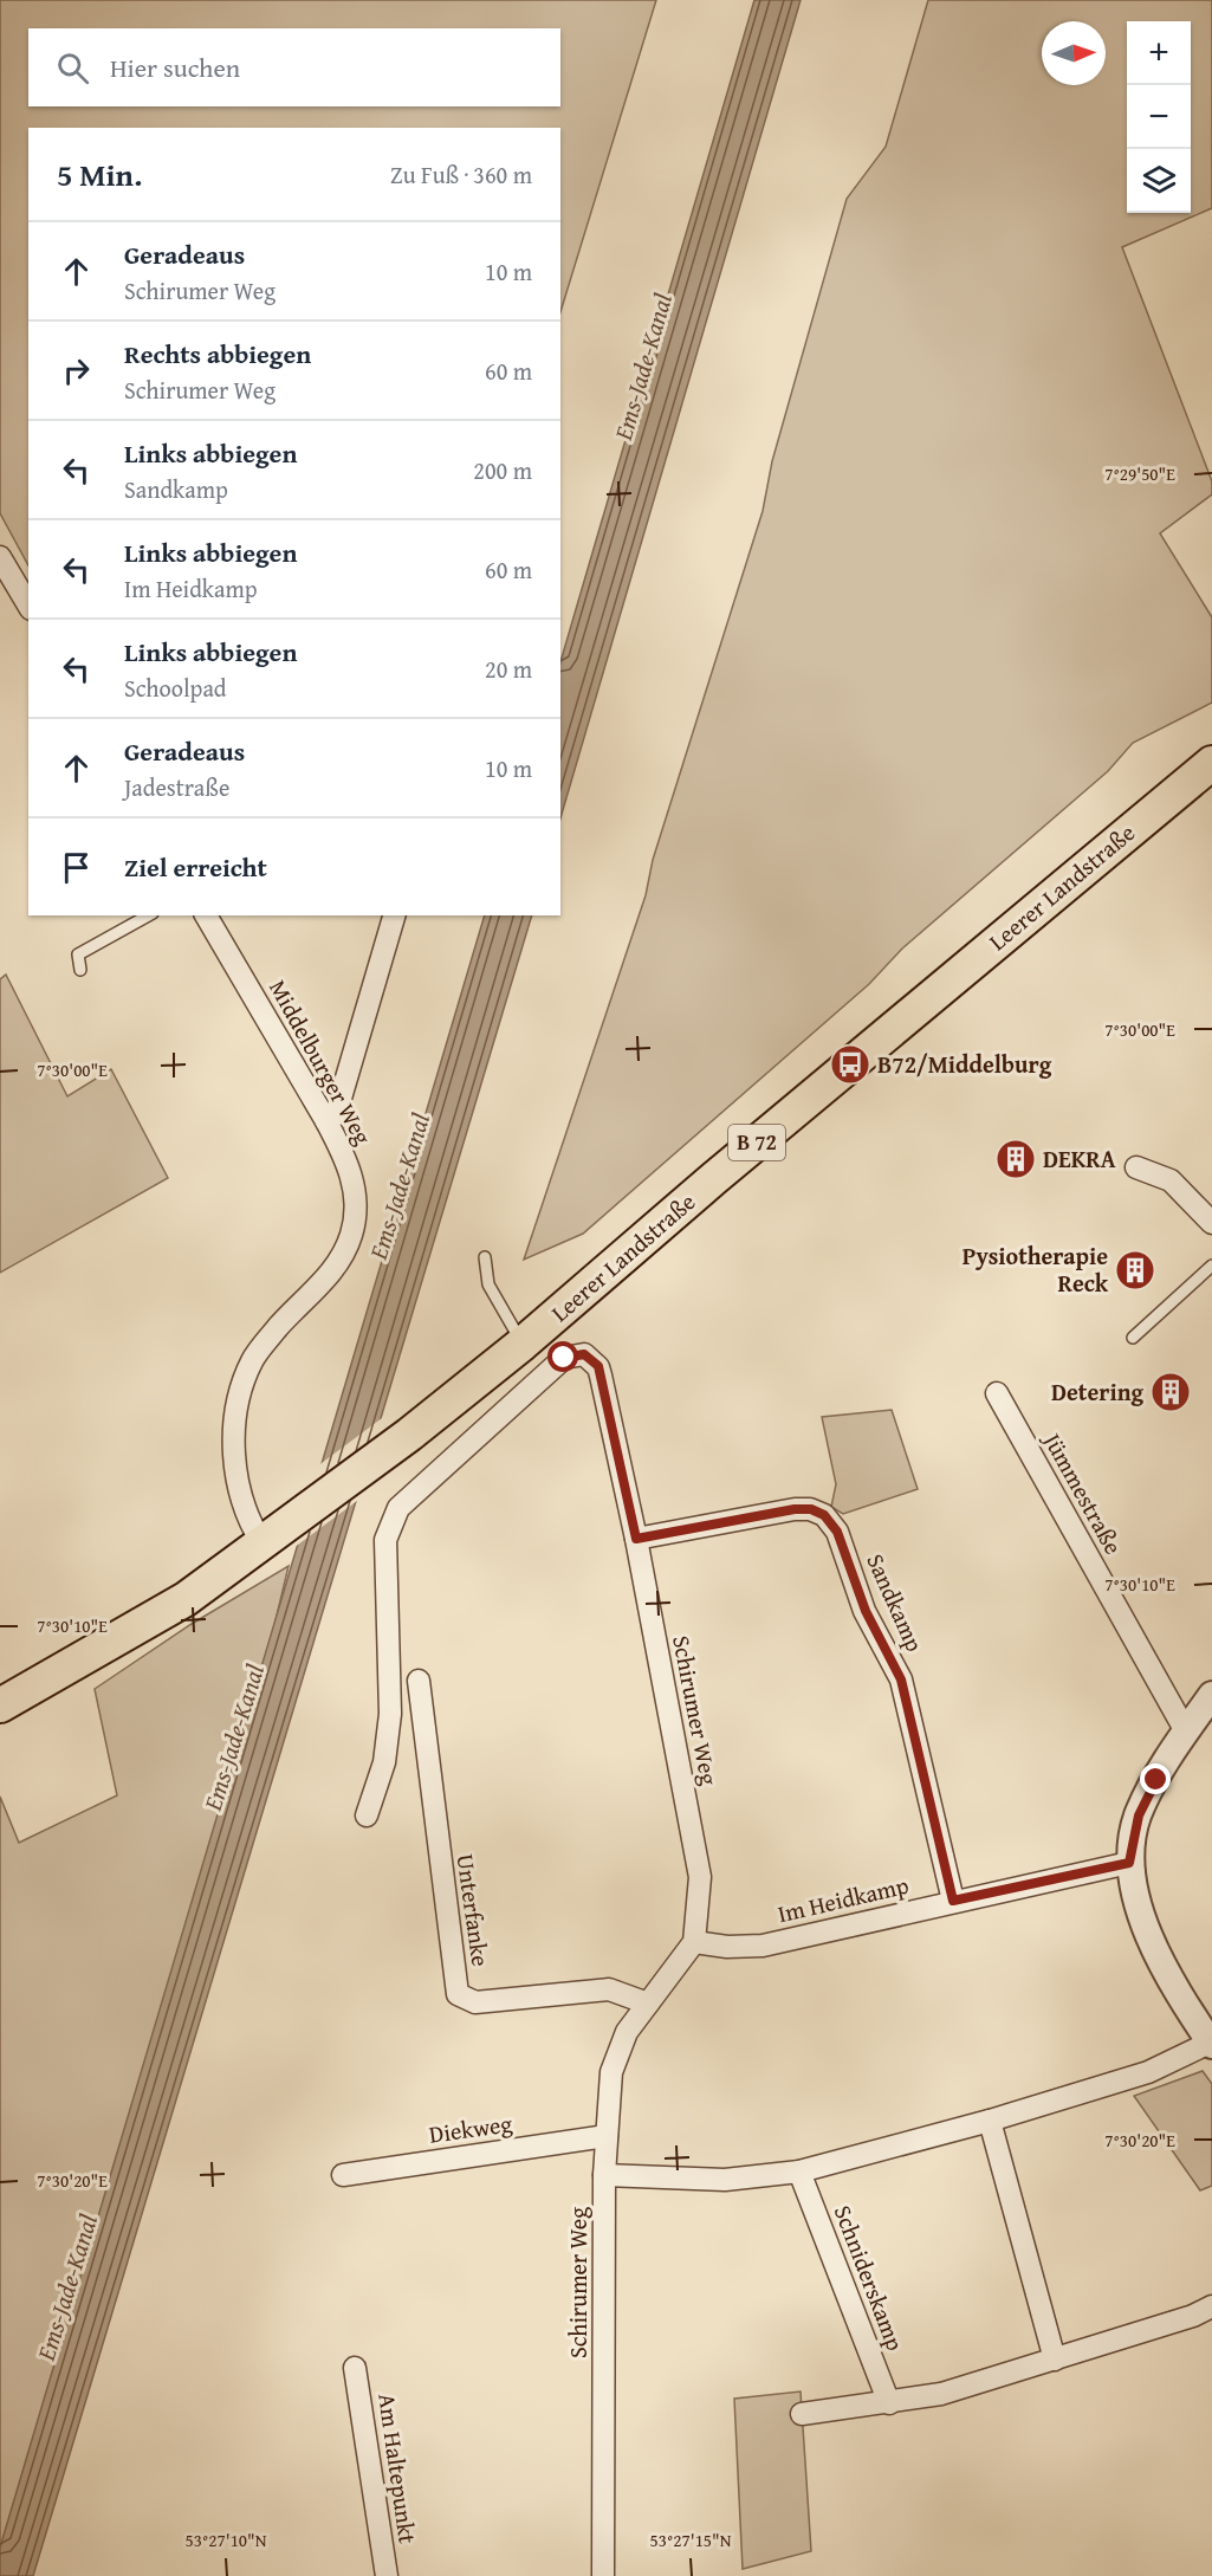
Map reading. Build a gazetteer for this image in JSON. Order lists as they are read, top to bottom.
{
  "streets": {
    "main road": ["Leerer Landstraße", "B 72"],
    "street": [
      "Middelburger Weg",
      "Jümmestraße",
      "Sandkamp",
      "Schirumer Weg",
      "Im Heidkamp",
      "Unterfanke",
      "Diekweg",
      "Schniderskamp",
      "Am Haltepunkt"
    ]
  },
  "crossings": [
    ["Leerer Landstraße", "Middelburger Weg"],
    ["Sandkamp", "Schirumer Weg"],
    ["Sandkamp", "Im Heidkamp"],
    ["Schirumer Weg", "Im Heidkamp"],
    ["Schirumer Weg", "Unterfanke"],
    ["Schirumer Weg", "Diekweg"]
  ],
  "water": ["Ems-Jade-Kanal"],
  "places": {
    "bus stop": ["B72/Middelburg"],
    "building": ["DEKRA", "Pysiotherapie Reck", "Detering"]
  },
  "north": "right",
  "page": {
    "map_buttons": ["+", "−"],
    "search": "Hier suchen",
    "heading": ["5 Min.", "Zu Fuß · 360 m"],
    "list": [
      ["Geradeaus", "Schirumer Weg", "10 m"],
      ["Rechts abbiegen", "Schirumer Weg", "60 m"],
      ["Links abbiegen", "Sandkamp", "200 m"],
      ["Links abbiegen", "Im Heidkamp", "60 m"],
      ["Links abbiegen", "Schoolpad", "20 m"],
      ["Geradeaus", "Jadestraße", "10 m"],
      "Ziel erreicht"
    ]
  },
  "coordinates": [
    "7°29'50\"E",
    "7°30'00\"E",
    "7°30'10\"E",
    "7°30'20\"E",
    "53°27'10\"N",
    "53°27'15\"N"
  ]
}
